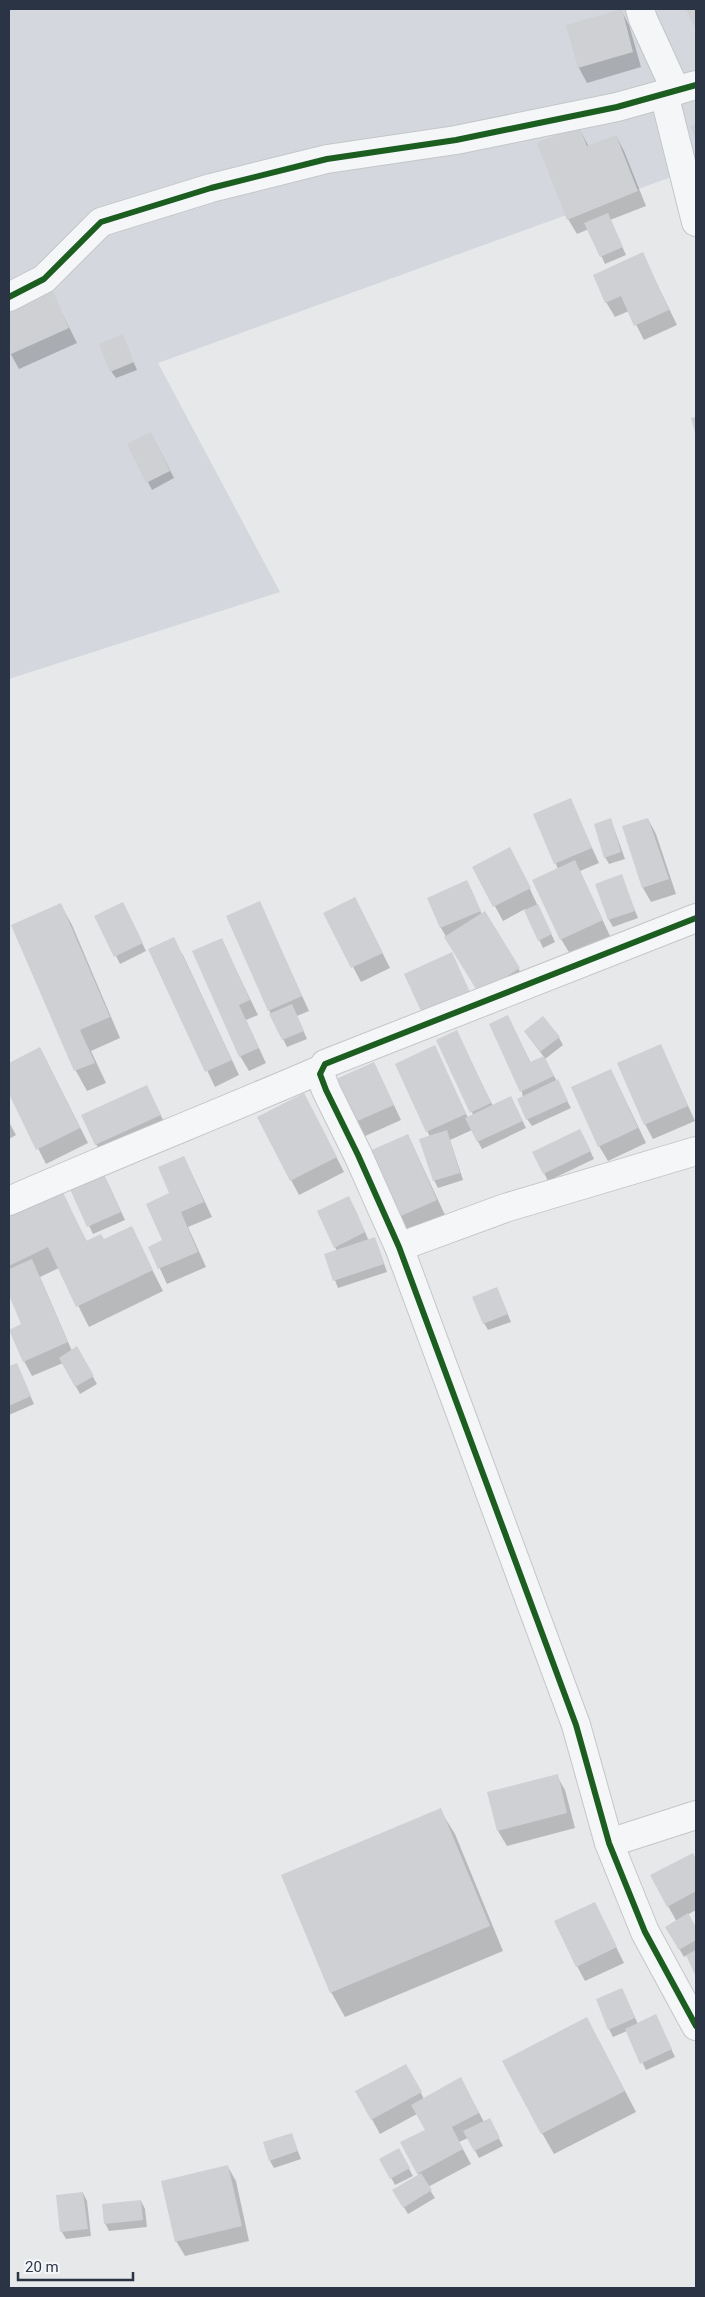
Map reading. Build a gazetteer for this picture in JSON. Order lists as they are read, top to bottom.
{
  "scale_bar": "20 m"
}
